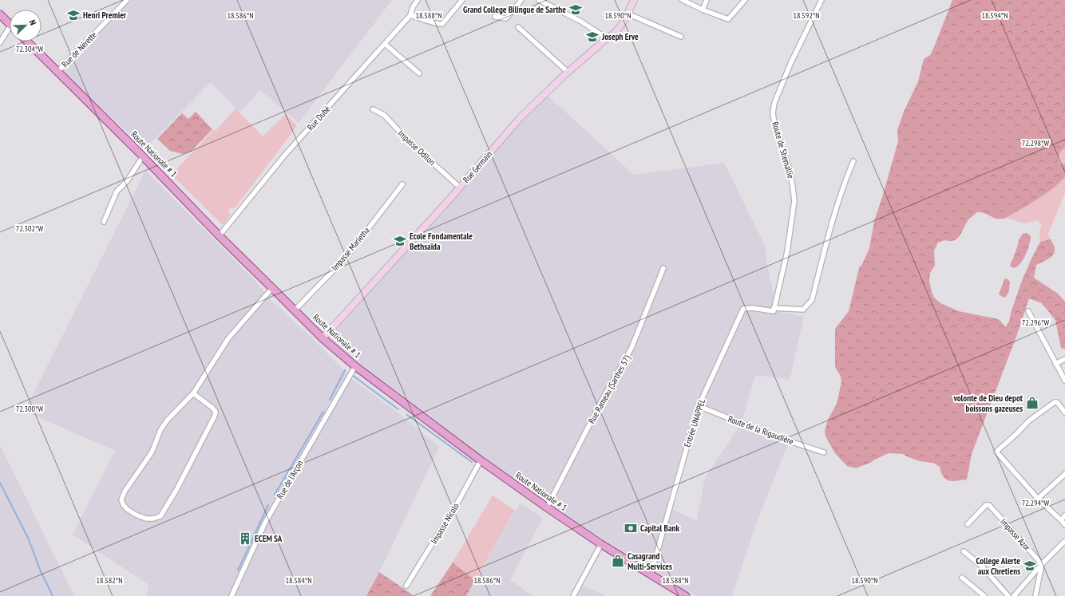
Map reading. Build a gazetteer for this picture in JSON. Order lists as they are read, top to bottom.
{
  "streets": {
    "main road": ["Route Nationale # 1"],
    "street": [
      "Rue de Nérette",
      "Rue Dubé",
      "Impasse Odilon",
      "Route de Shemallie",
      "Rue Germain",
      "Impasse Marietha",
      "Rue Rameau (Sarthes 57)",
      "Entrée UNAPPEL",
      "Route de la Rigaudière",
      "Rue de l'Arçon",
      "Impasse Nicolo",
      "Impasse Azor"
    ]
  },
  "crossings": [
    ["Rue de Nérette", "Route Nationale # 1"],
    ["Rue Dubé", "Route Nationale # 1"],
    ["Impasse Odilon", "Rue Germain"],
    ["Route de Shemallie", "Entrée UNAPPEL"],
    ["Route Nationale # 1", "Rue Germain"],
    ["Route Nationale # 1", "Impasse Marietha"],
    ["Route Nationale # 1", "Rue Rameau (Sarthes 57)"],
    ["Route Nationale # 1", "Entrée UNAPPEL"],
    ["Route Nationale # 1", "Rue de l'Arçon"],
    ["Route Nationale # 1", "Impasse Nicolo"],
    ["Entrée UNAPPEL", "Route de la Rigaudière"]
  ],
  "places": {
    "school or university": [
      "Grand College Bilingue de Sarthe",
      "Henri Premier",
      "Joseph Erve",
      "Ecole Fondamentale Bethsaïda",
      "College Alerte aux Chretiens"
    ],
    "shop": ["volonte de Dieu depot boissons gazeuses", "Casagrand Multi-Services"],
    "bank": ["Capital Bank"],
    "building": ["ECEM SA"]
  },
  "north": "top right",
  "coordinates": [
    "18.588°N",
    "18.586°N",
    "18.590°N",
    "18.592°N",
    "18.594°N",
    "72.304°W",
    "72.298°W",
    "72.302°W",
    "72.296°W",
    "72.300°W",
    "72.294°W",
    "18.582°N",
    "18.584°N"
  ]
}
